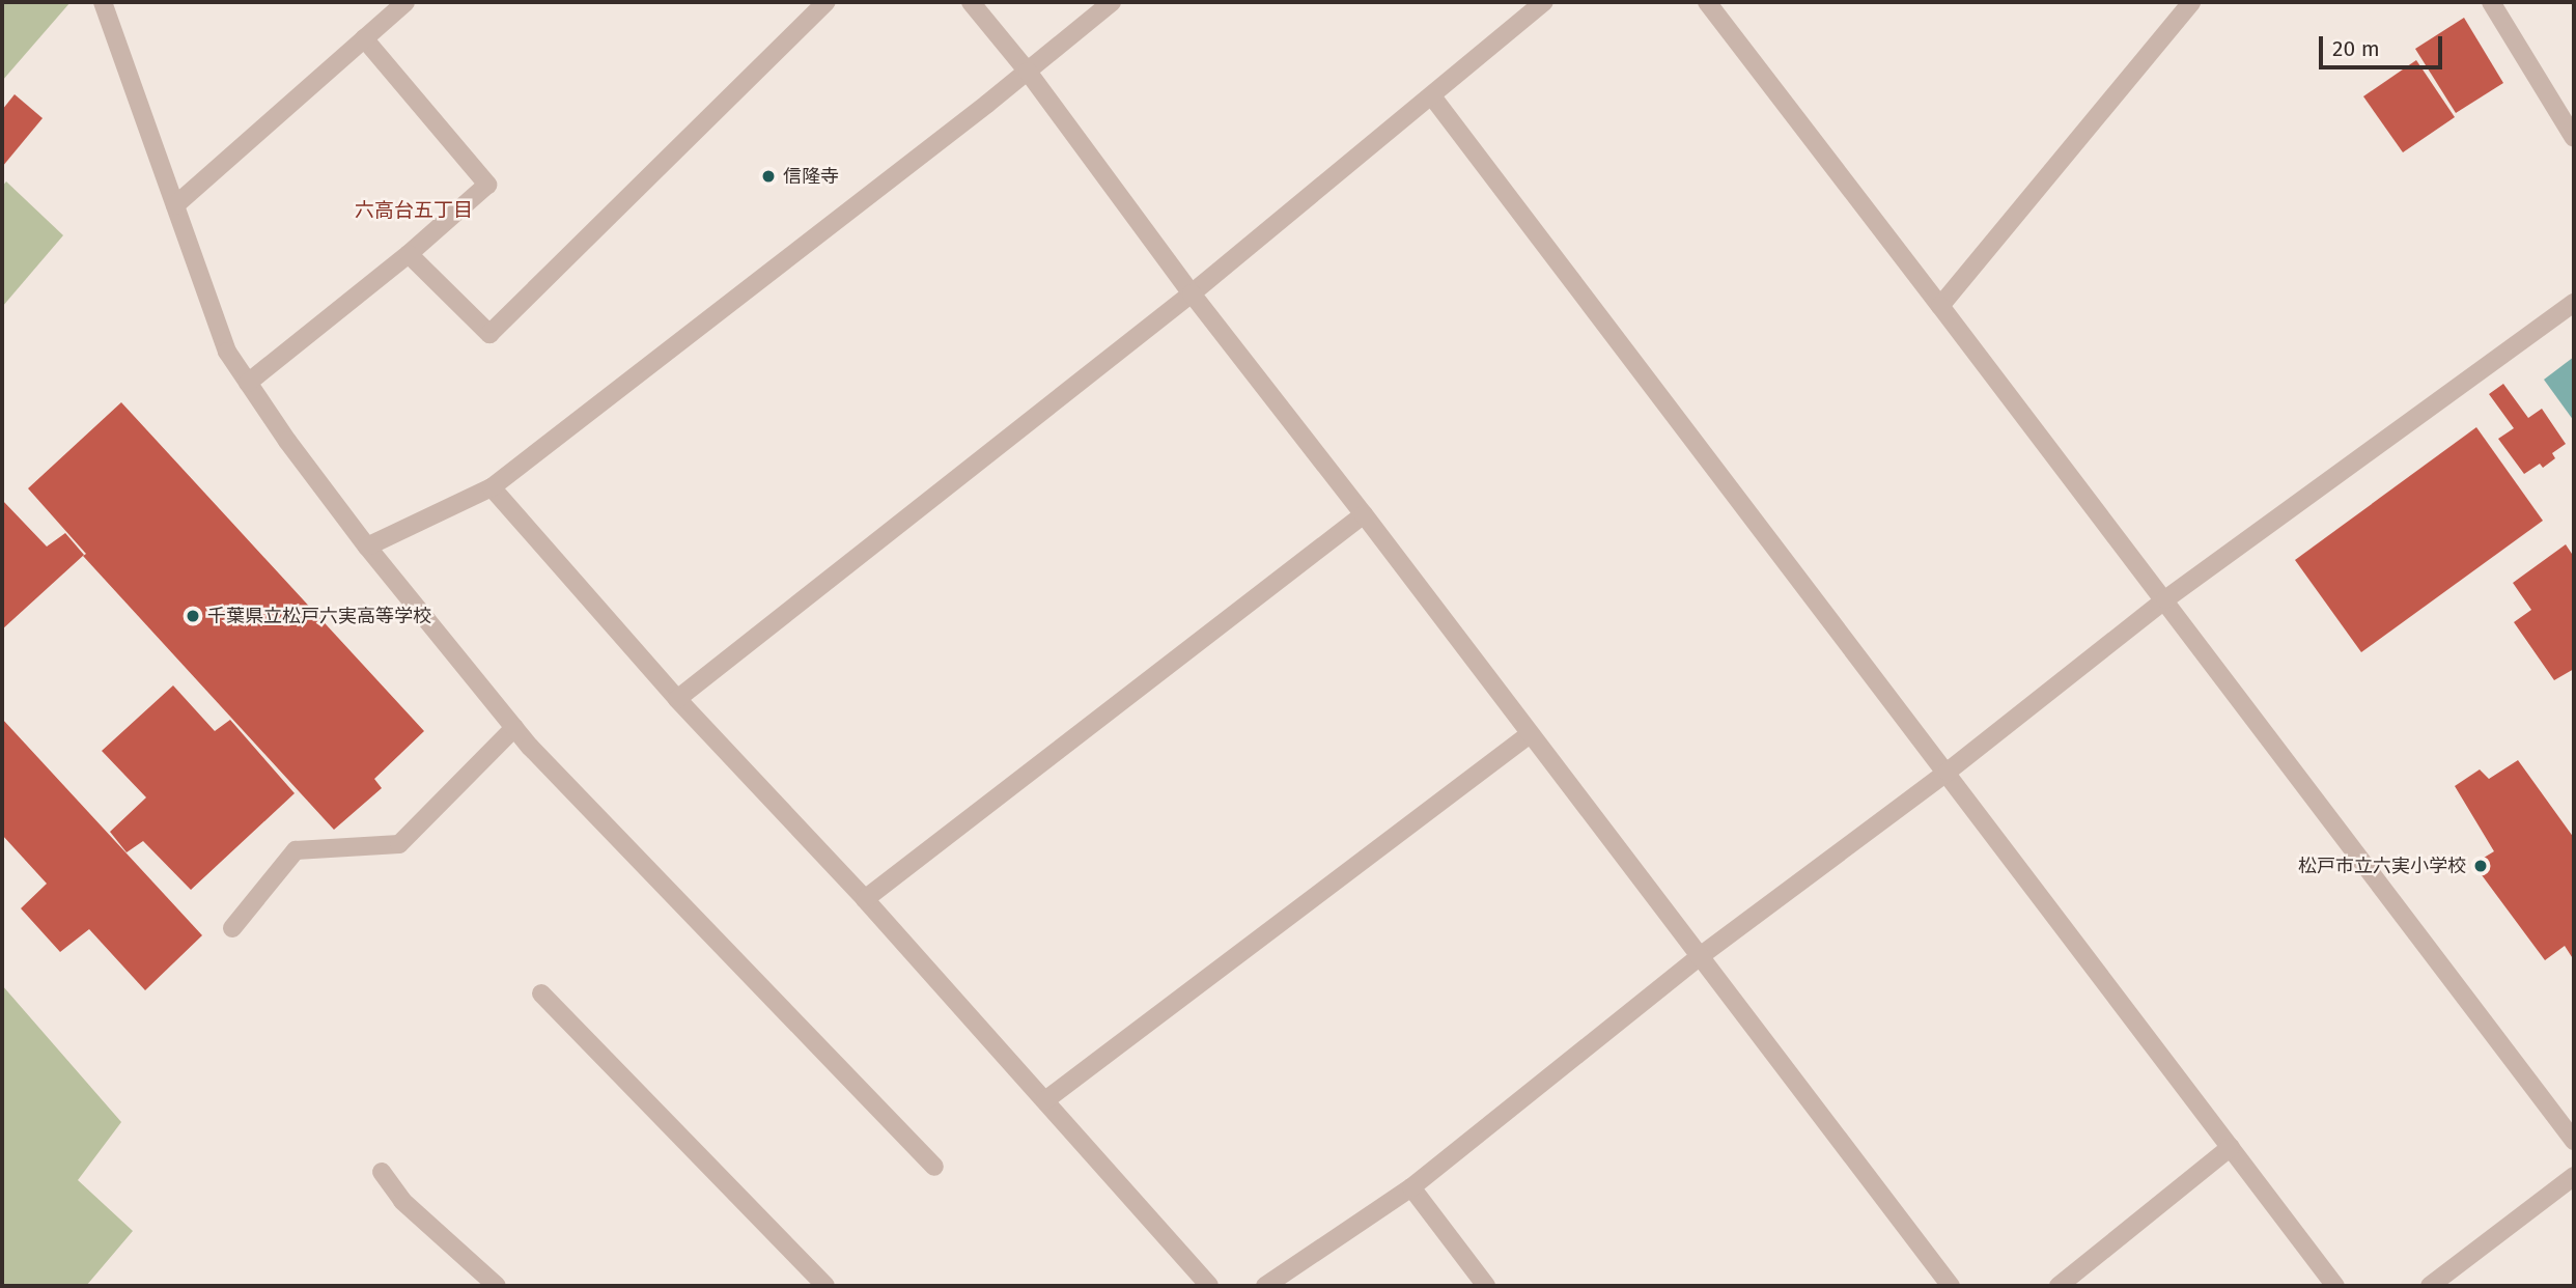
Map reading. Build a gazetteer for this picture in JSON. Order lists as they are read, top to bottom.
{
  "districts": ["六高台五丁目"],
  "places": ["信隆寺", "千葉県立松戸六実高等学校", "松戸市立六実小学校"],
  "scale_bar": "20 m"
}
